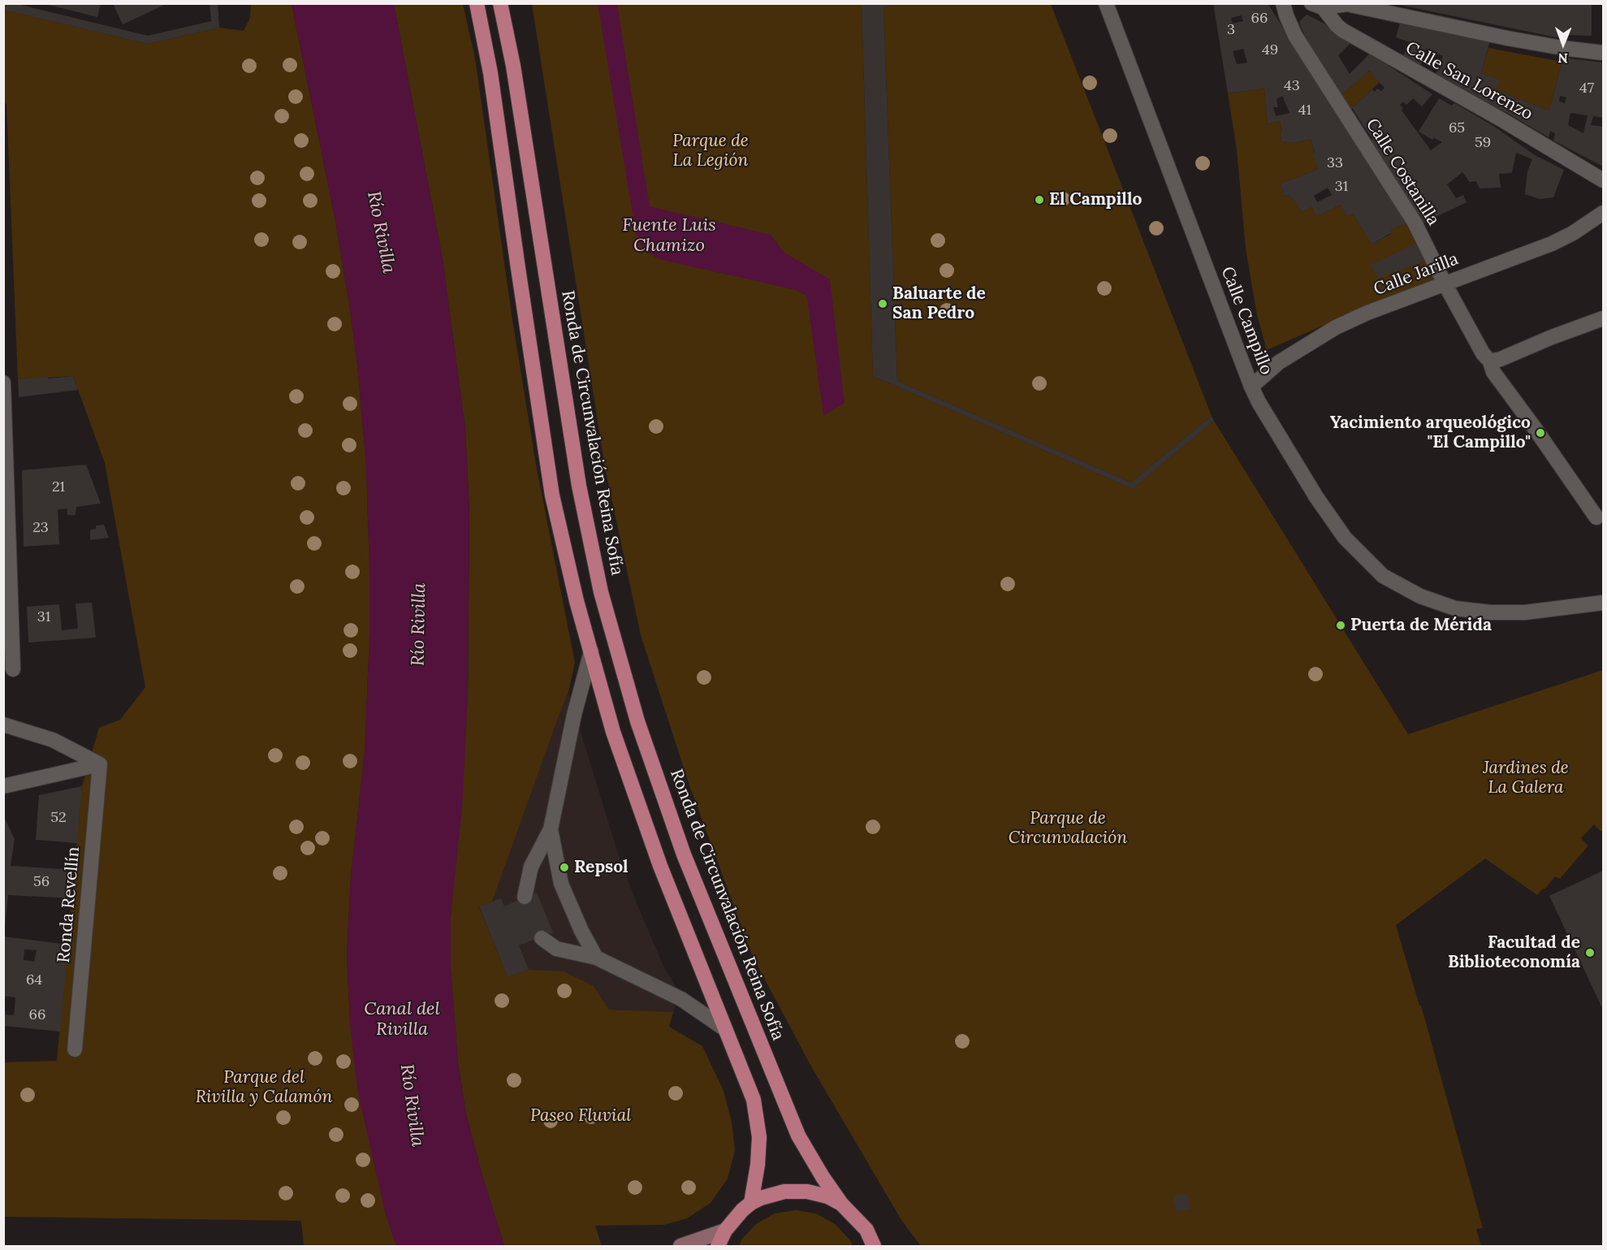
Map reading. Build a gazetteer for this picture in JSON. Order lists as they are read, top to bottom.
{
  "streets": {
    "main road": ["Ronda de Circunvalación Reina Sofía"],
    "street": [
      "Calle San Lorenzo",
      "Calle Costanilla",
      "Calle Jarilla",
      "Calle Campillo",
      "Ronda Revellín"
    ]
  },
  "crossings": [
    ["Calle Costanilla", "Calle Jarilla"],
    ["Calle Jarilla", "Calle Campillo"]
  ],
  "water": ["Fuente Luis Chamizo", "Río Rivilla", "Canal del Rivilla"],
  "parks": [
    "Parque de La Legión",
    "Jardines de La Galera",
    "Parque de Circunvalación",
    "Parque del Rivilla y Calamón",
    "Paseo Fluvial"
  ],
  "places": [
    "El Campillo",
    "Baluarte de San Pedro",
    "Yacimiento arqueológico \"El Campillo\"",
    "Puerta de Mérida",
    "Repsol",
    "Facultad de Biblioteconomía"
  ],
  "house_numbers": [
    "66",
    "3",
    "49",
    "43",
    "47",
    "41",
    "65",
    "59",
    "33",
    "31",
    "21",
    "23",
    "31",
    "52",
    "56",
    "64",
    "66"
  ],
  "north": "bottom"
}
